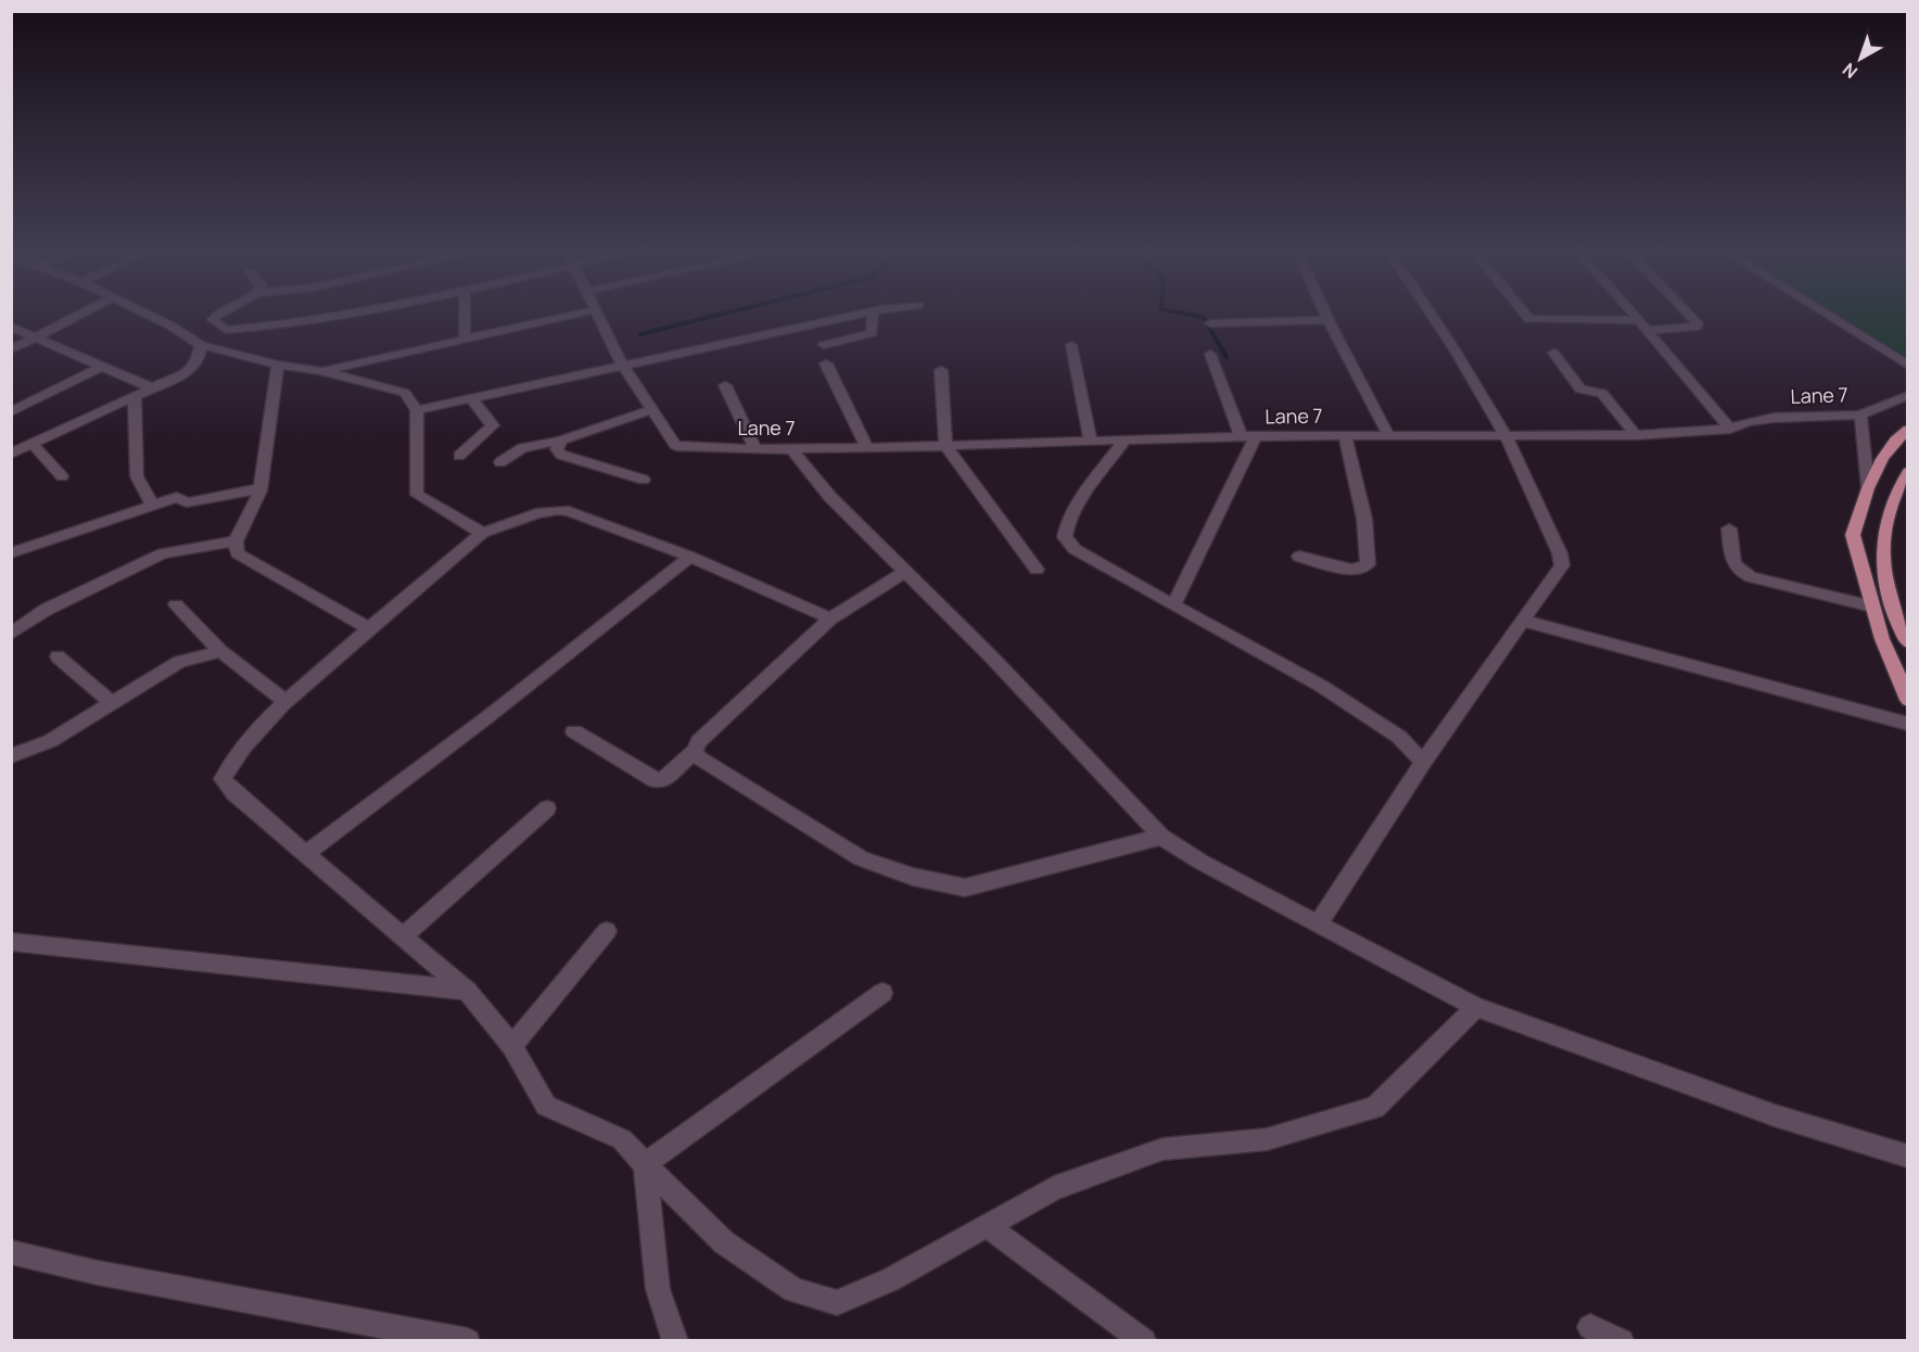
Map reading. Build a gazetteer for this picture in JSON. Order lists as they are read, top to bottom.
{
  "streets": {
    "street": ["Lane 7"]
  },
  "north": "bottom left"
}
